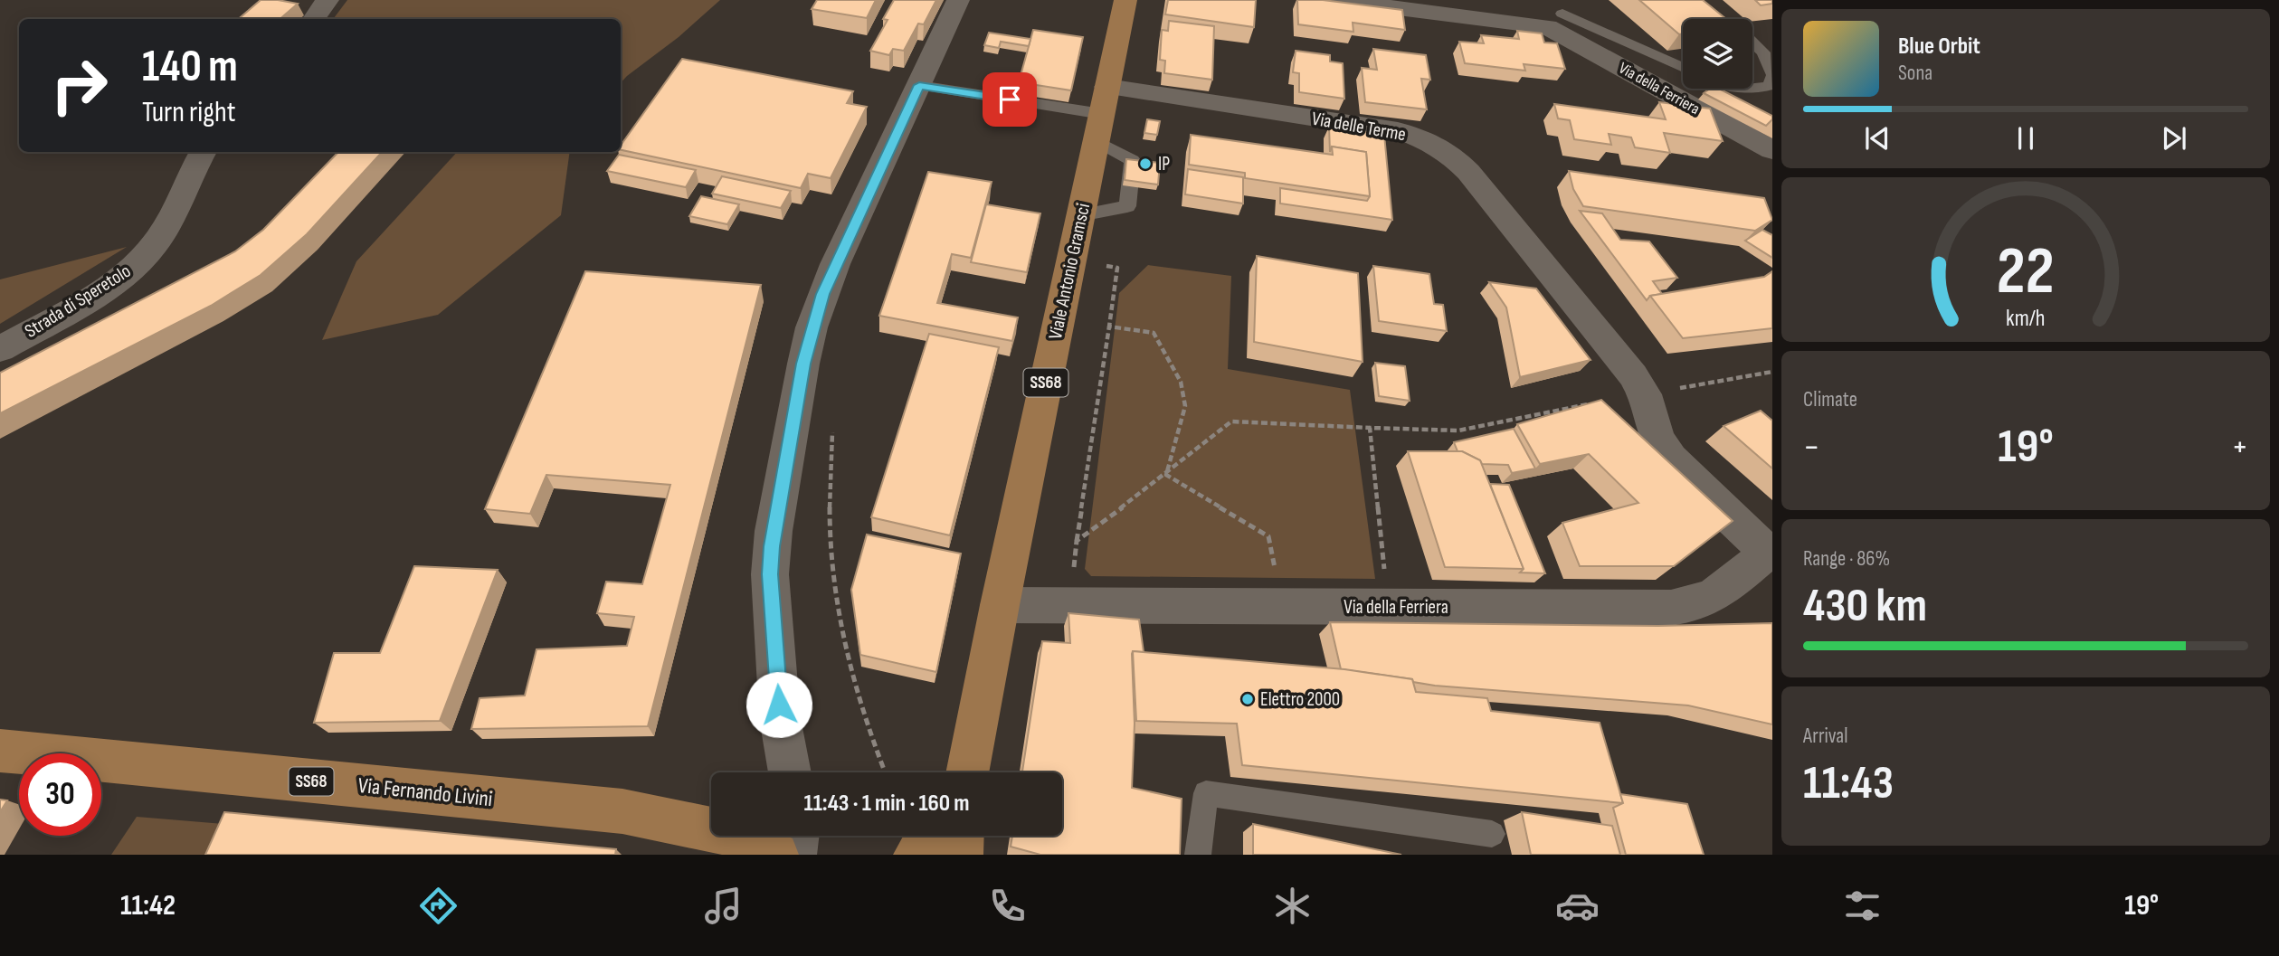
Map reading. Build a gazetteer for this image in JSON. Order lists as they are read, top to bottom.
{
  "streets": {
    "main road": ["Viale Antonio Gramsci", "SS68", "Via Fernando Livini"],
    "street": ["Via della Ferriera", "Via delle Terme", "Strada di Speretolo"]
  },
  "crossings": [
    ["Via della Ferriera", "Via delle Terme"],
    ["Via della Ferriera", "Viale Antonio Gramsci"],
    ["Via delle Terme", "Viale Antonio Gramsci"]
  ],
  "places": ["IP", "Elettro 2000"],
  "page": {
    "turn": ["140 m", "Turn right"],
    "song": ["Blue Orbit", "Sona"],
    "tile": [
      "Climate",
      ["Range · 86%", "430 km"],
      ["Arrival", "11:43"]
    ],
    "heat": ["−", "19°", "+"],
    "limit": "30",
    "trip": "11:43 · 1 min · 160 m",
    "tabs": ["11:42", "19°"],
    "gauge": ["22", "km/h"]
  }
}
